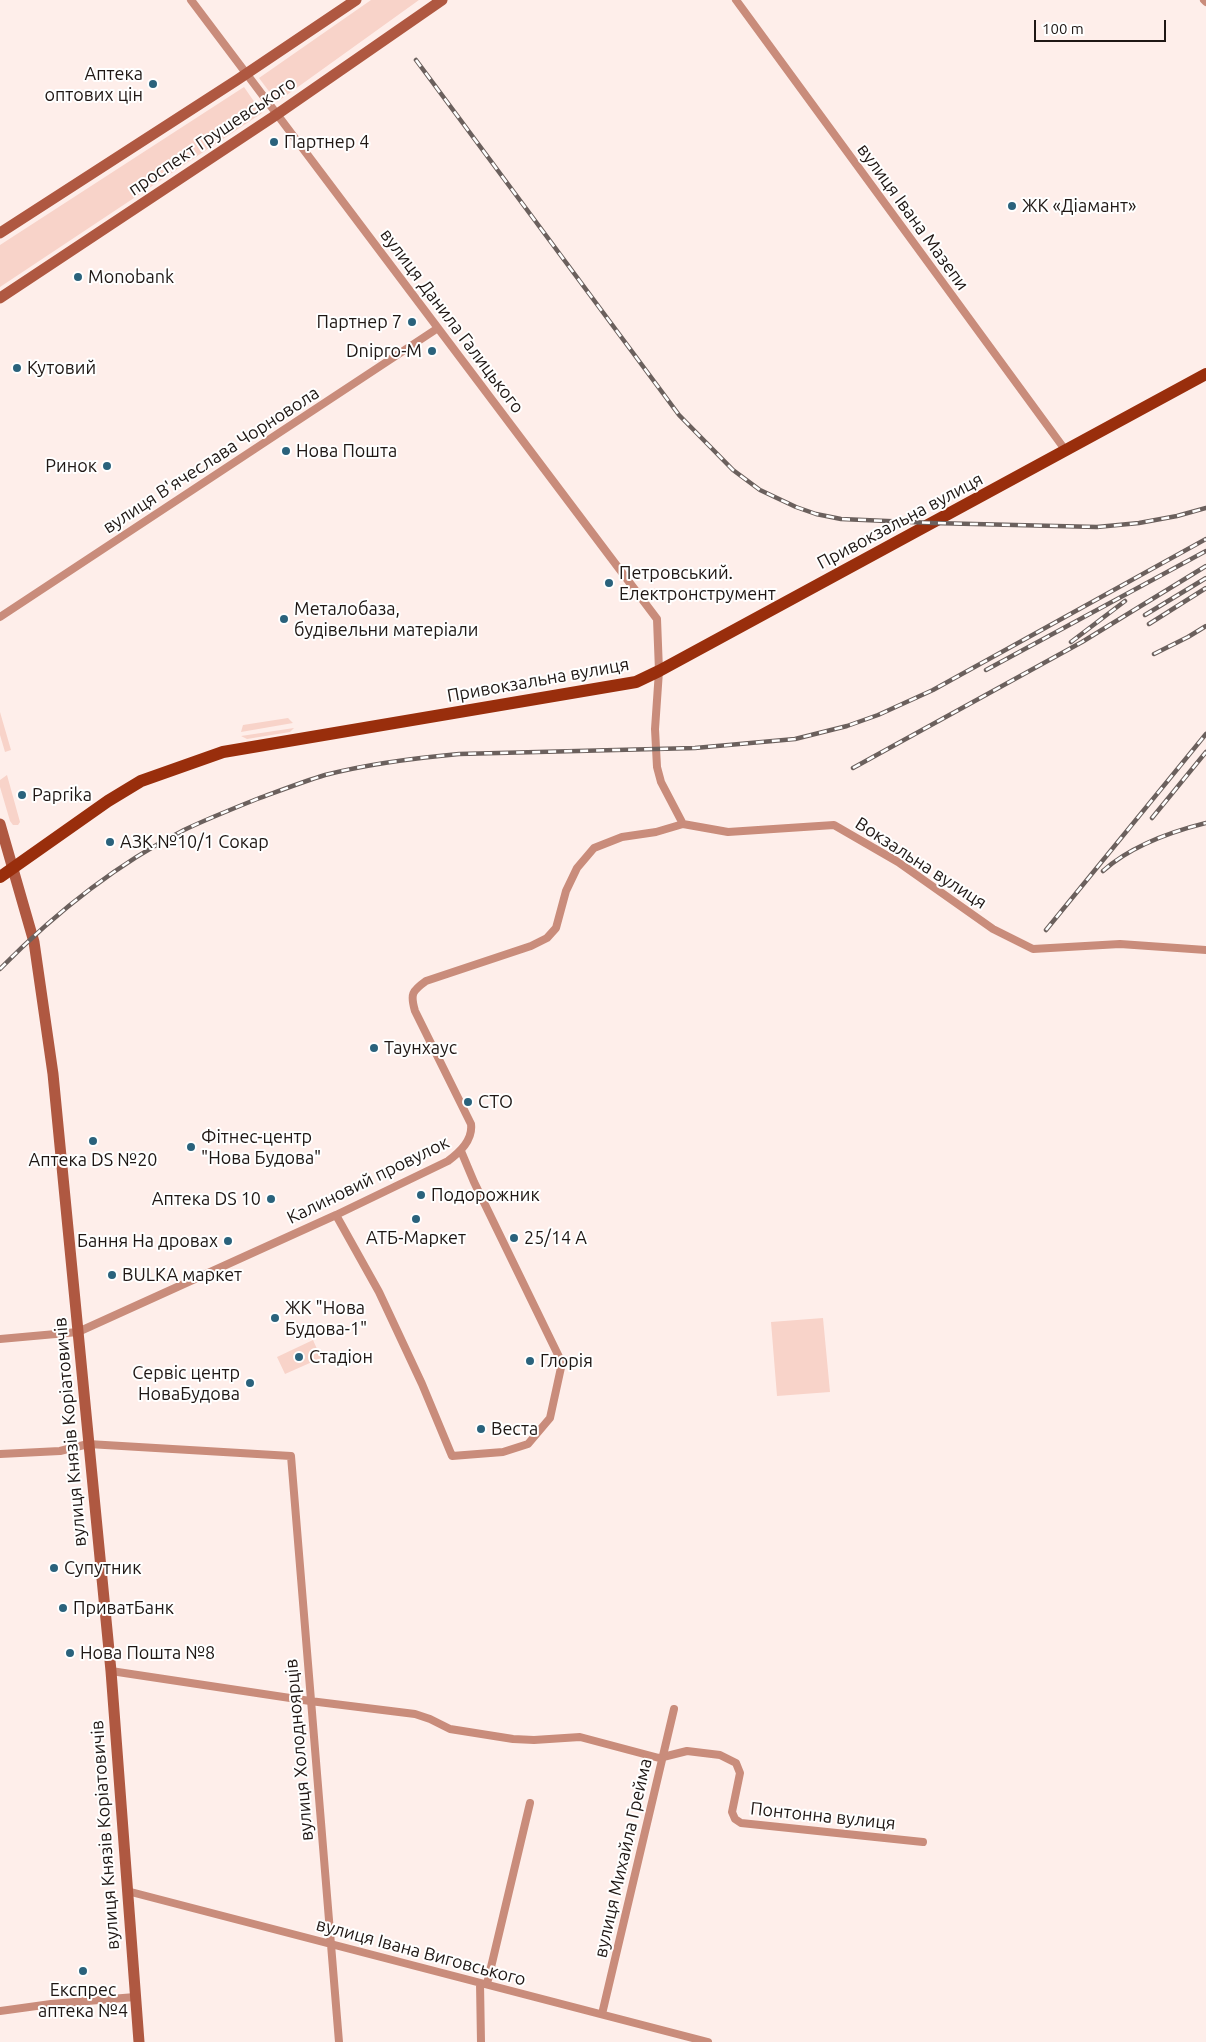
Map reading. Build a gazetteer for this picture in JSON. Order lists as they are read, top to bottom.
{
  "streets": {
    "main road": ["проспект Грушевського", "Привокзальна вулиця", "вулиця Князів Коріатовичів"],
    "street": [
      "вулиця Івана Мазепи",
      "вулиця Данила Галицького",
      "вулиця В'ячеслава Чорновола",
      "Вокзальна вулиця",
      "Калиновий провулок",
      "вулиця Холодноярців",
      "Понтонна вулиця",
      "вулиця Михайла Грейма",
      "вулиця Івана Виговського"
    ]
  },
  "crossings": [
    ["проспект Грушевського", "вулиця Данила Галицького"],
    ["вулиця Івана Мазепи", "Привокзальна вулиця"],
    ["вулиця Данила Галицького", "вулиця В'ячеслава Чорновола"],
    ["вулиця Данила Галицького", "Привокзальна вулиця"],
    ["Привокзальна вулиця", "вулиця Князів Коріатовичів"],
    ["Вокзальна вулиця", "Калиновий провулок"],
    ["Калиновий провулок", "вулиця Князів Коріатовичів"],
    ["вулиця Князів Коріатовичів", "вулиця Холодноярців"],
    ["вулиця Князів Коріатовичів", "вулиця Івана Виговського"],
    ["вулиця Холодноярців", "вулиця Івана Виговського"],
    ["Понтонна вулиця", "вулиця Михайла Грейма"],
    ["вулиця Михайла Грейма", "вулиця Івана Виговського"]
  ],
  "places": [
    "Аптека оптових цін",
    "Партнер 4",
    "ЖК «Діамант»",
    "Monobank",
    "Партнер 7",
    "Dnipro-M",
    "Кутовий",
    "Нова Пошта",
    "Ринок",
    "Петровський. Електронструмент",
    "Металобаза, будівельни матеріали",
    "Paprika",
    "АЗК №10/1 Сокар",
    "Таунхаус",
    "СТО",
    "Аптека DS №20",
    "Фітнес-центр \"Нова Будова\"",
    "Подорожник",
    "Аптека DS 10",
    "АТБ-Маркет",
    "25/14 А",
    "Бання На дровах",
    "BULKA маркет",
    "ЖК \"Нова Будова-1\"",
    "Стадіон",
    "Глорія",
    "Сервіс центр НоваБудова",
    "Веста",
    "Супутник",
    "ПриватБанк",
    "Нова Пошта №8",
    "Експрес аптека №4"
  ],
  "scale_bar": "100 m"
}
